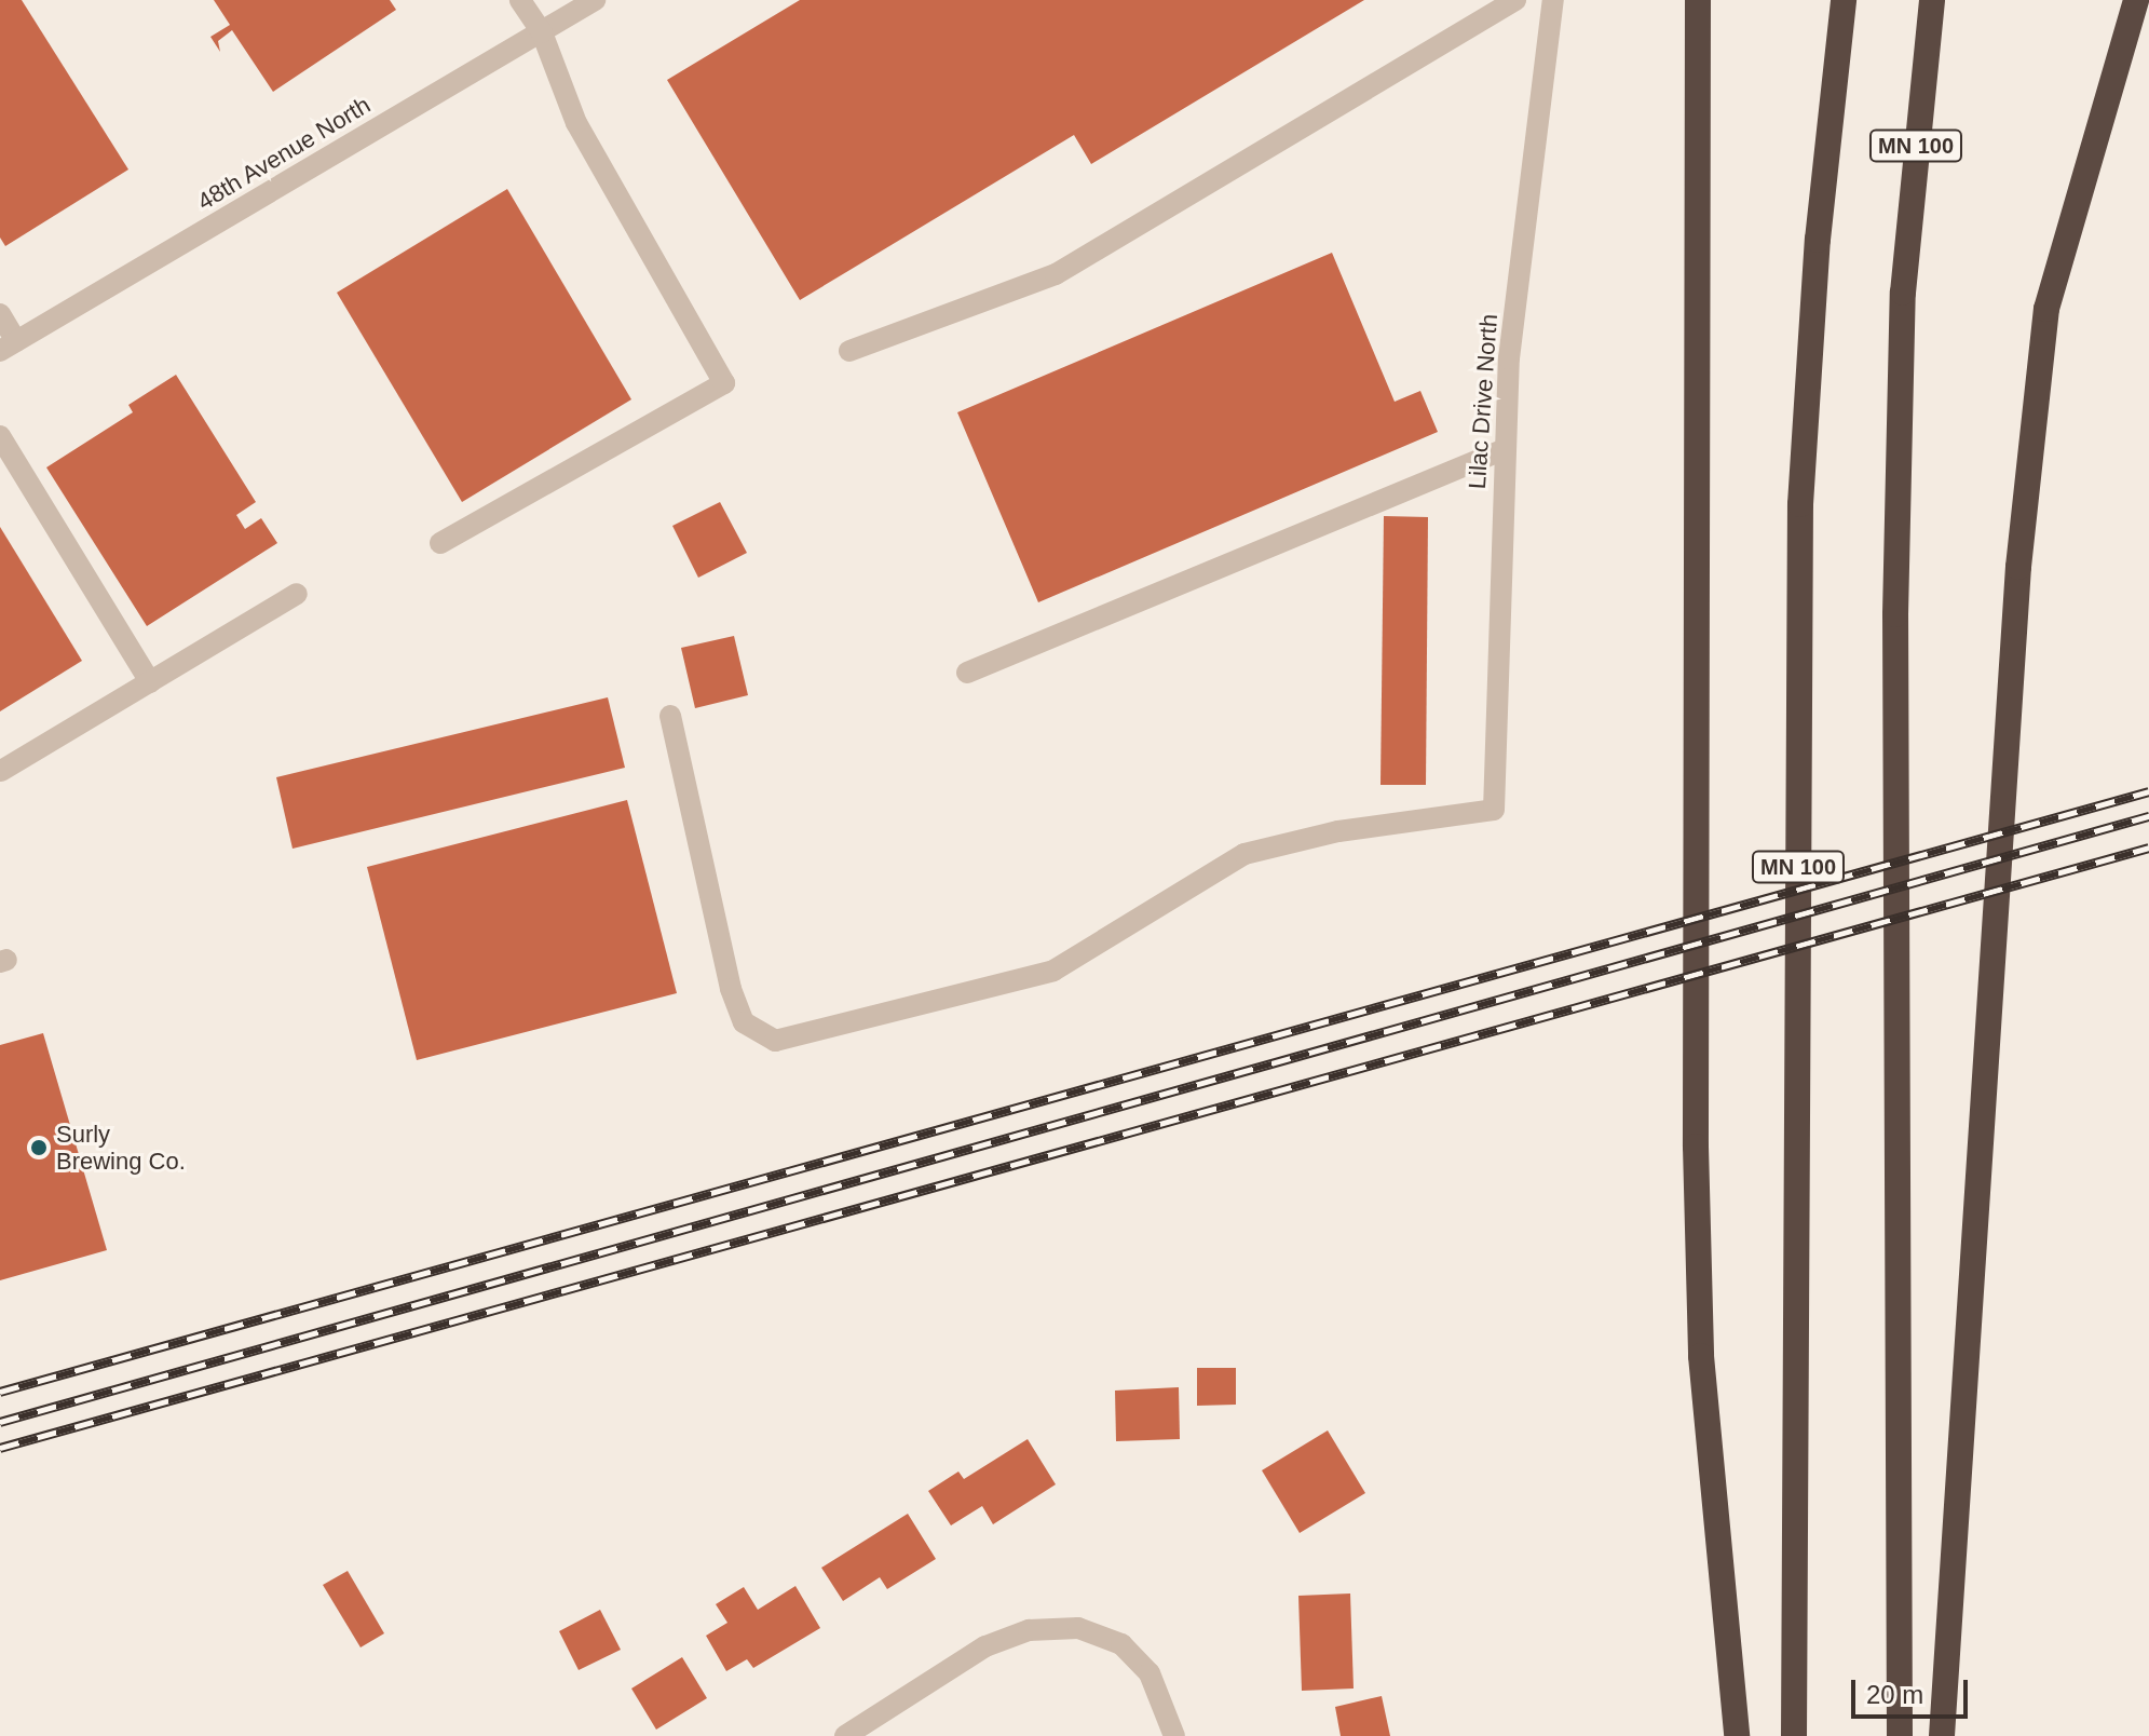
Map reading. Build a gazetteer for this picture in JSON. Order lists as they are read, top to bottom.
{
  "streets": {
    "highway": ["MN 100"],
    "street": ["48th Avenue North", "Lilac Drive North"]
  },
  "places": ["Surly Brewing Co."],
  "scale_bar": "20 m"
}
